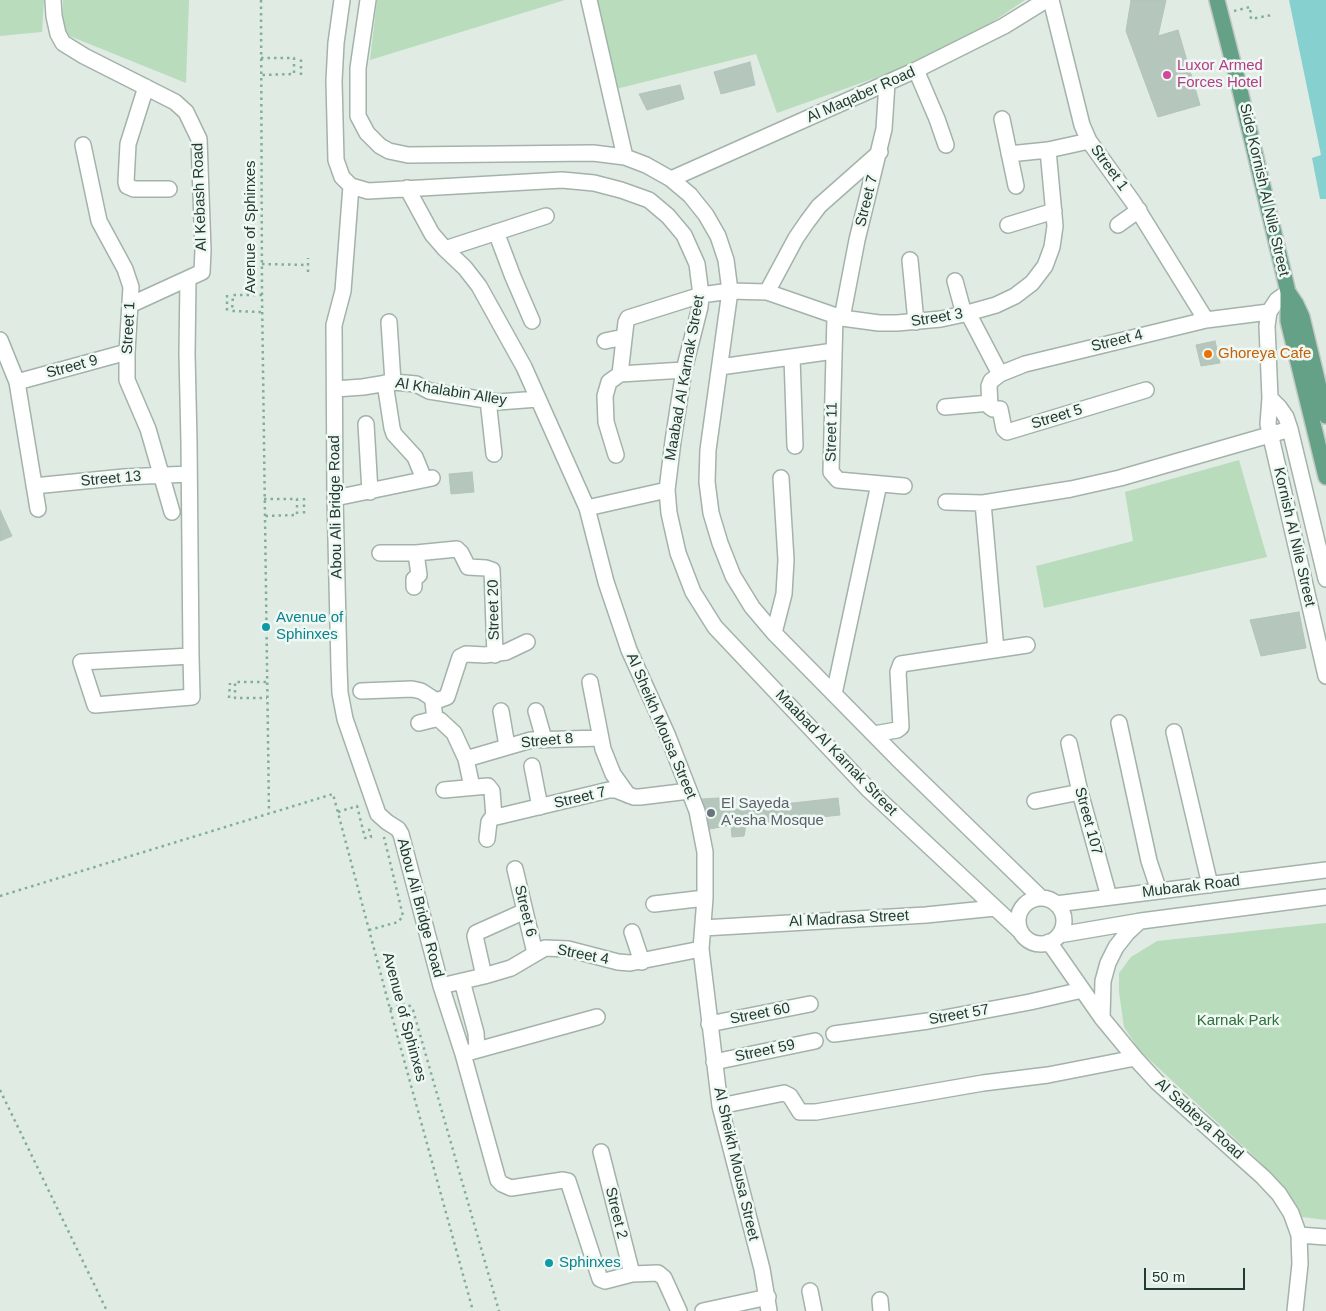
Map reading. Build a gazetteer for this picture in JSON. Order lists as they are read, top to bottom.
{
  "streets": {
    "main road": ["Side Kornish Al Nile Street"],
    "street": [
      "Al Maqaber Road",
      "Street 1",
      "Al Kebash Road",
      "Street 7",
      "Street 3",
      "Street 4",
      "Street 9",
      "Maabad Al Karnak Street",
      "Al Khalabin Alley",
      "Street 5",
      "Street 11",
      "Street 13",
      "Abou Ali Bridge Road",
      "Kornish Al Nile Street",
      "Street 20",
      "Al Sheikh Mousa Street",
      "Street 8",
      "Street 107",
      "Mubarak Road",
      "Street 6",
      "Al Madrasa Street",
      "Street 60",
      "Street 57",
      "Street 59",
      "Al Sabteya Road",
      "Street 2"
    ],
    "path": ["Avenue of Sphinxes"]
  },
  "crossings": [
    ["Al Maqaber Road", "Street 7"],
    ["Al Maqaber Road", "Maabad Al Karnak Street"],
    ["Street 1", "Al Kebash Road"],
    ["Street 1", "Street 4"],
    ["Street 1", "Street 9"],
    ["Street 1", "Street 13"],
    ["Street 7", "Street 3"],
    ["Street 7", "Street 11"],
    ["Street 7", "Al Sheikh Mousa Street"],
    ["Street 3", "Maabad Al Karnak Street"],
    ["Street 3", "Street 11"],
    ["Street 4", "Abou Ali Bridge Road"],
    ["Street 4", "Kornish Al Nile Street"],
    ["Street 4", "Al Sheikh Mousa Street"],
    ["Street 4", "Street 6"],
    ["Maabad Al Karnak Street", "Abou Ali Bridge Road"],
    ["Maabad Al Karnak Street", "Al Sheikh Mousa Street"],
    ["Maabad Al Karnak Street", "Mubarak Road"],
    ["Maabad Al Karnak Street", "Al Madrasa Street"],
    ["Maabad Al Karnak Street", "Al Sabteya Road"],
    ["Al Khalabin Alley", "Abou Ali Bridge Road"],
    ["Al Khalabin Alley", "Al Sheikh Mousa Street"],
    ["Abou Ali Bridge Road", "Street 2"],
    ["Al Sheikh Mousa Street", "Al Madrasa Street"],
    ["Al Sheikh Mousa Street", "Street 60"],
    ["Al Sheikh Mousa Street", "Street 59"],
    ["Street 107", "Mubarak Road"],
    ["Mubarak Road", "Al Sabteya Road"],
    ["Street 57", "Al Sabteya Road"]
  ],
  "parks": ["Karnak Park"],
  "places": [
    "Luxor Armed Forces Hotel",
    "Ghoreya Cafe",
    "Avenue of Sphinxes",
    "El Sayeda A'esha Mosque",
    "Sphinxes"
  ],
  "scale_bar": "50 m"
}
